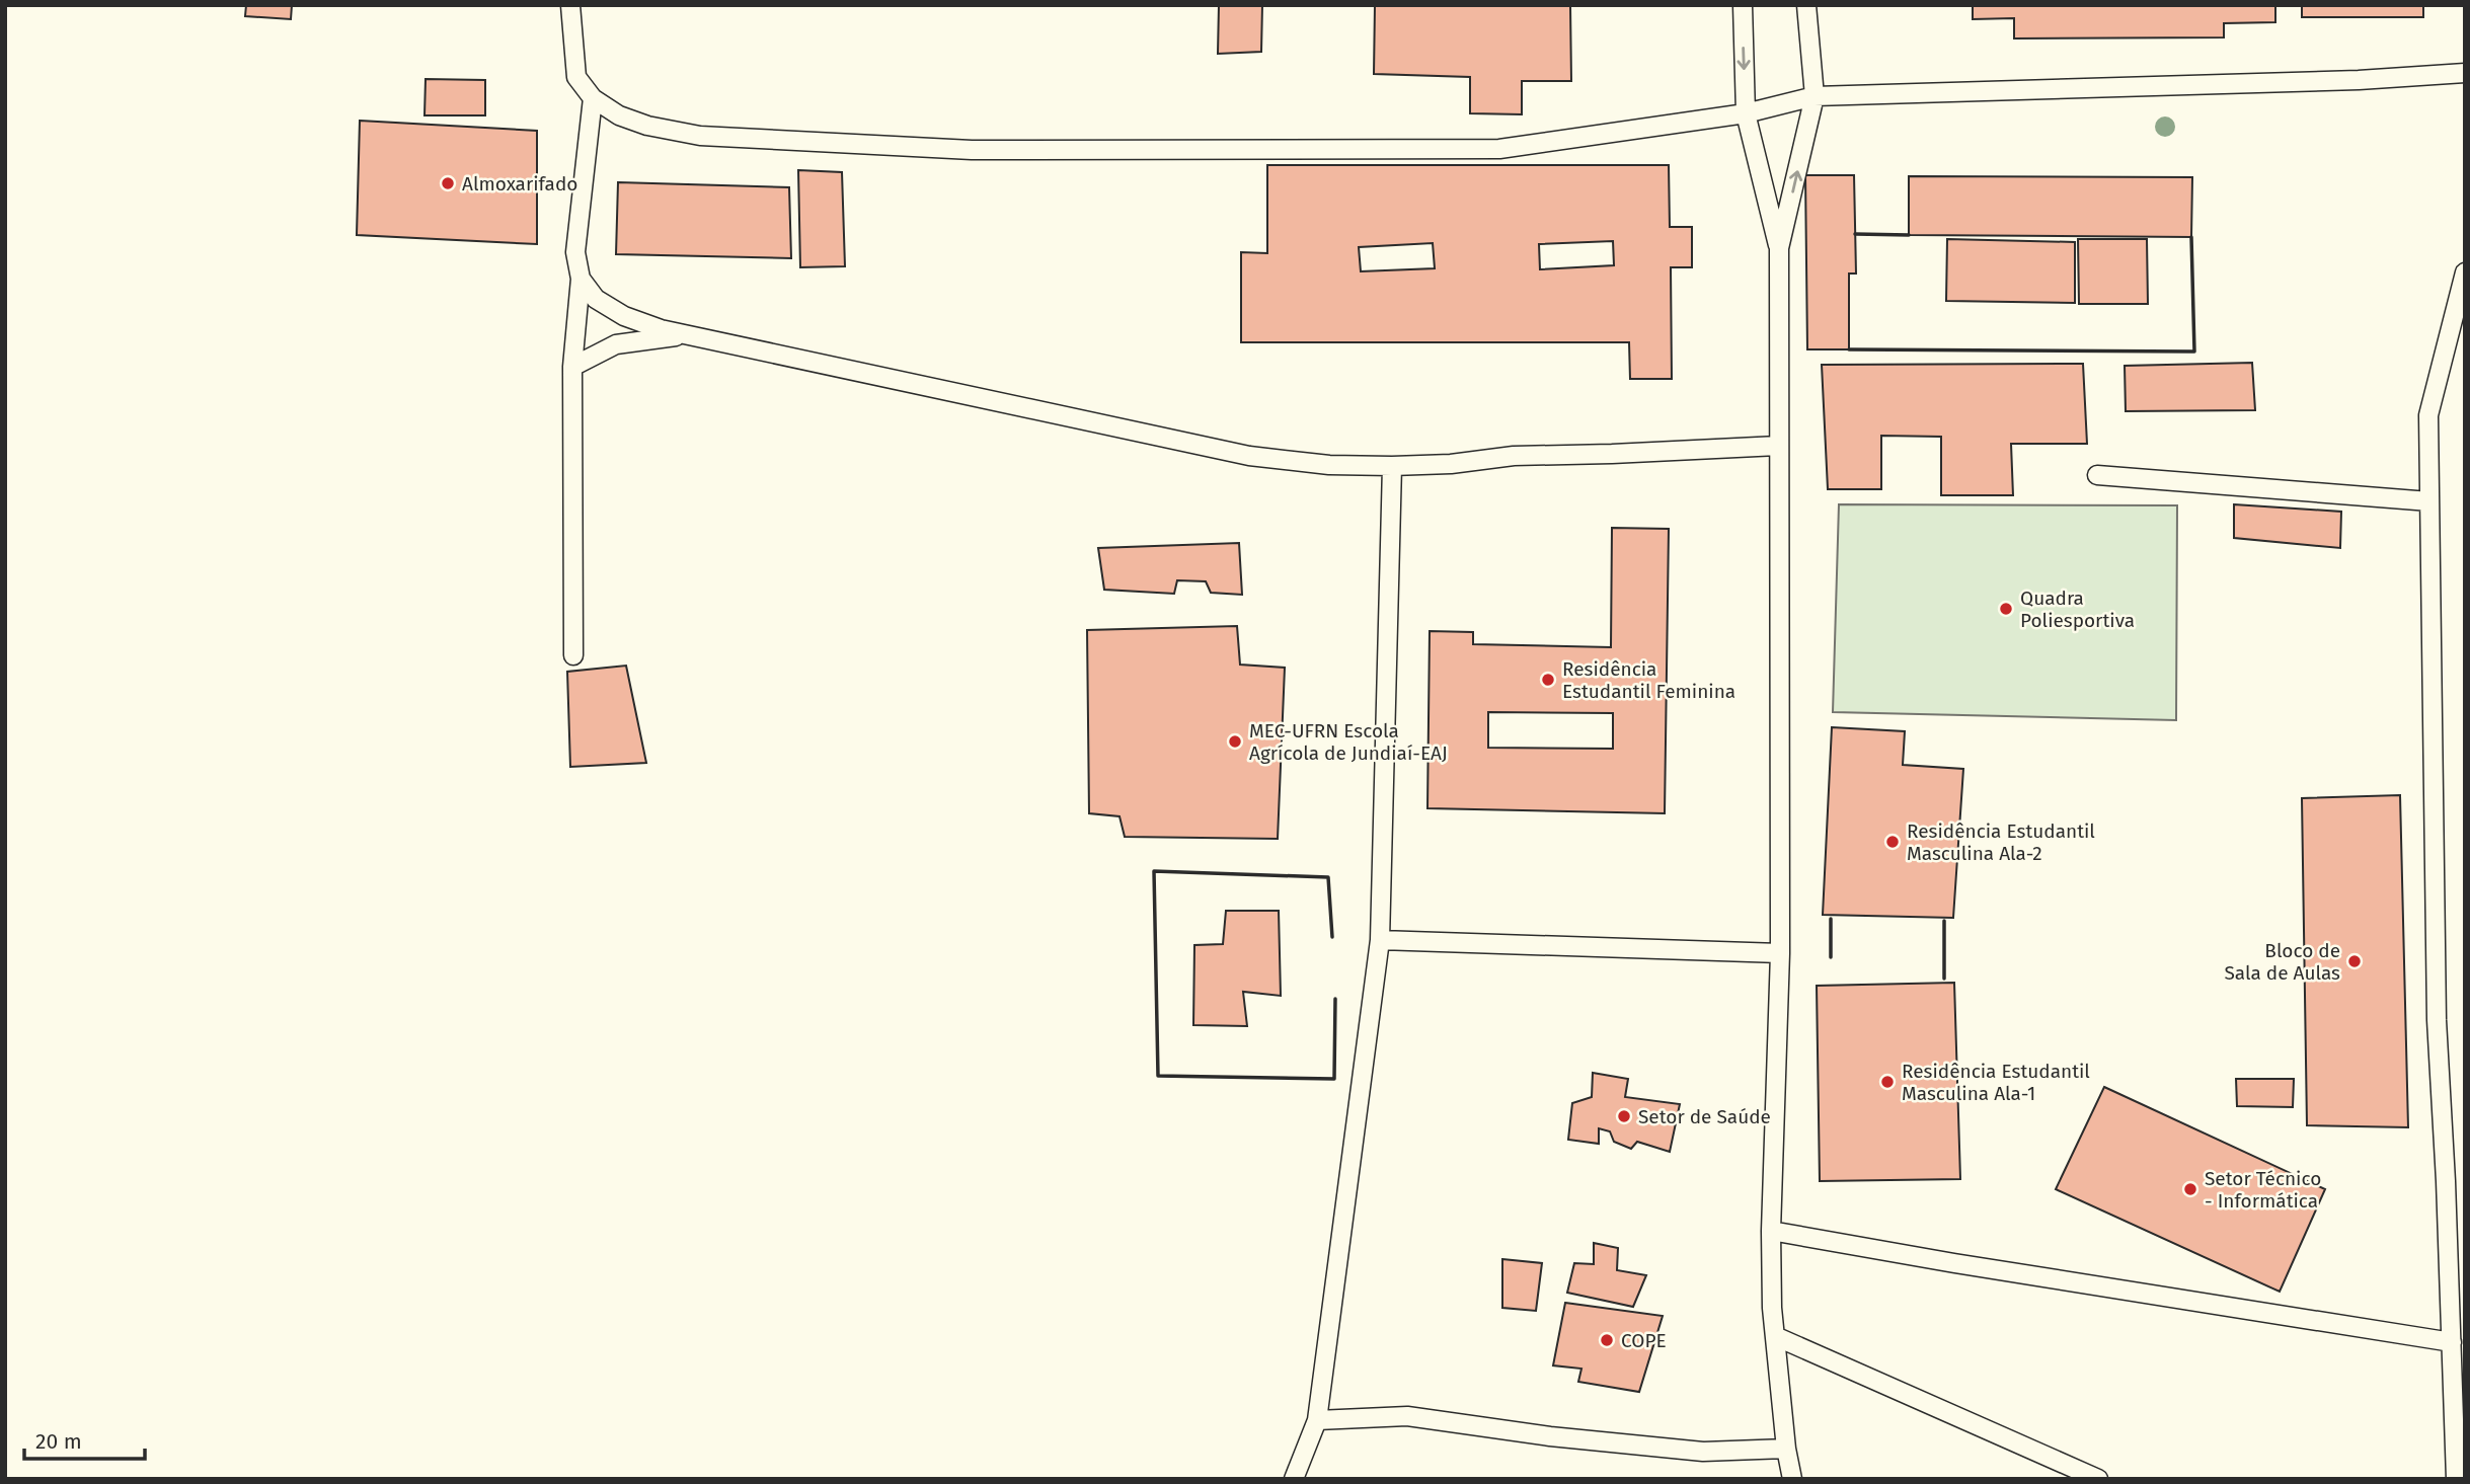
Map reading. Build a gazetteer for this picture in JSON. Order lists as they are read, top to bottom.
{
  "places": [
    "Almoxarifado",
    "Quadra Poliesportiva",
    "Residência Estudantil Feminina",
    "MEC-UFRN Escola Agrícola de Jundiaí-EAJ",
    "Residência Estudantil Masculina Ala-2",
    "Bloco de Sala de Aulas",
    "Residência Estudantil Masculina Ala-1",
    "Setor de Saúde",
    "Setor Técnico - Informática",
    "COPE"
  ],
  "scale_bar": "20 m"
}
